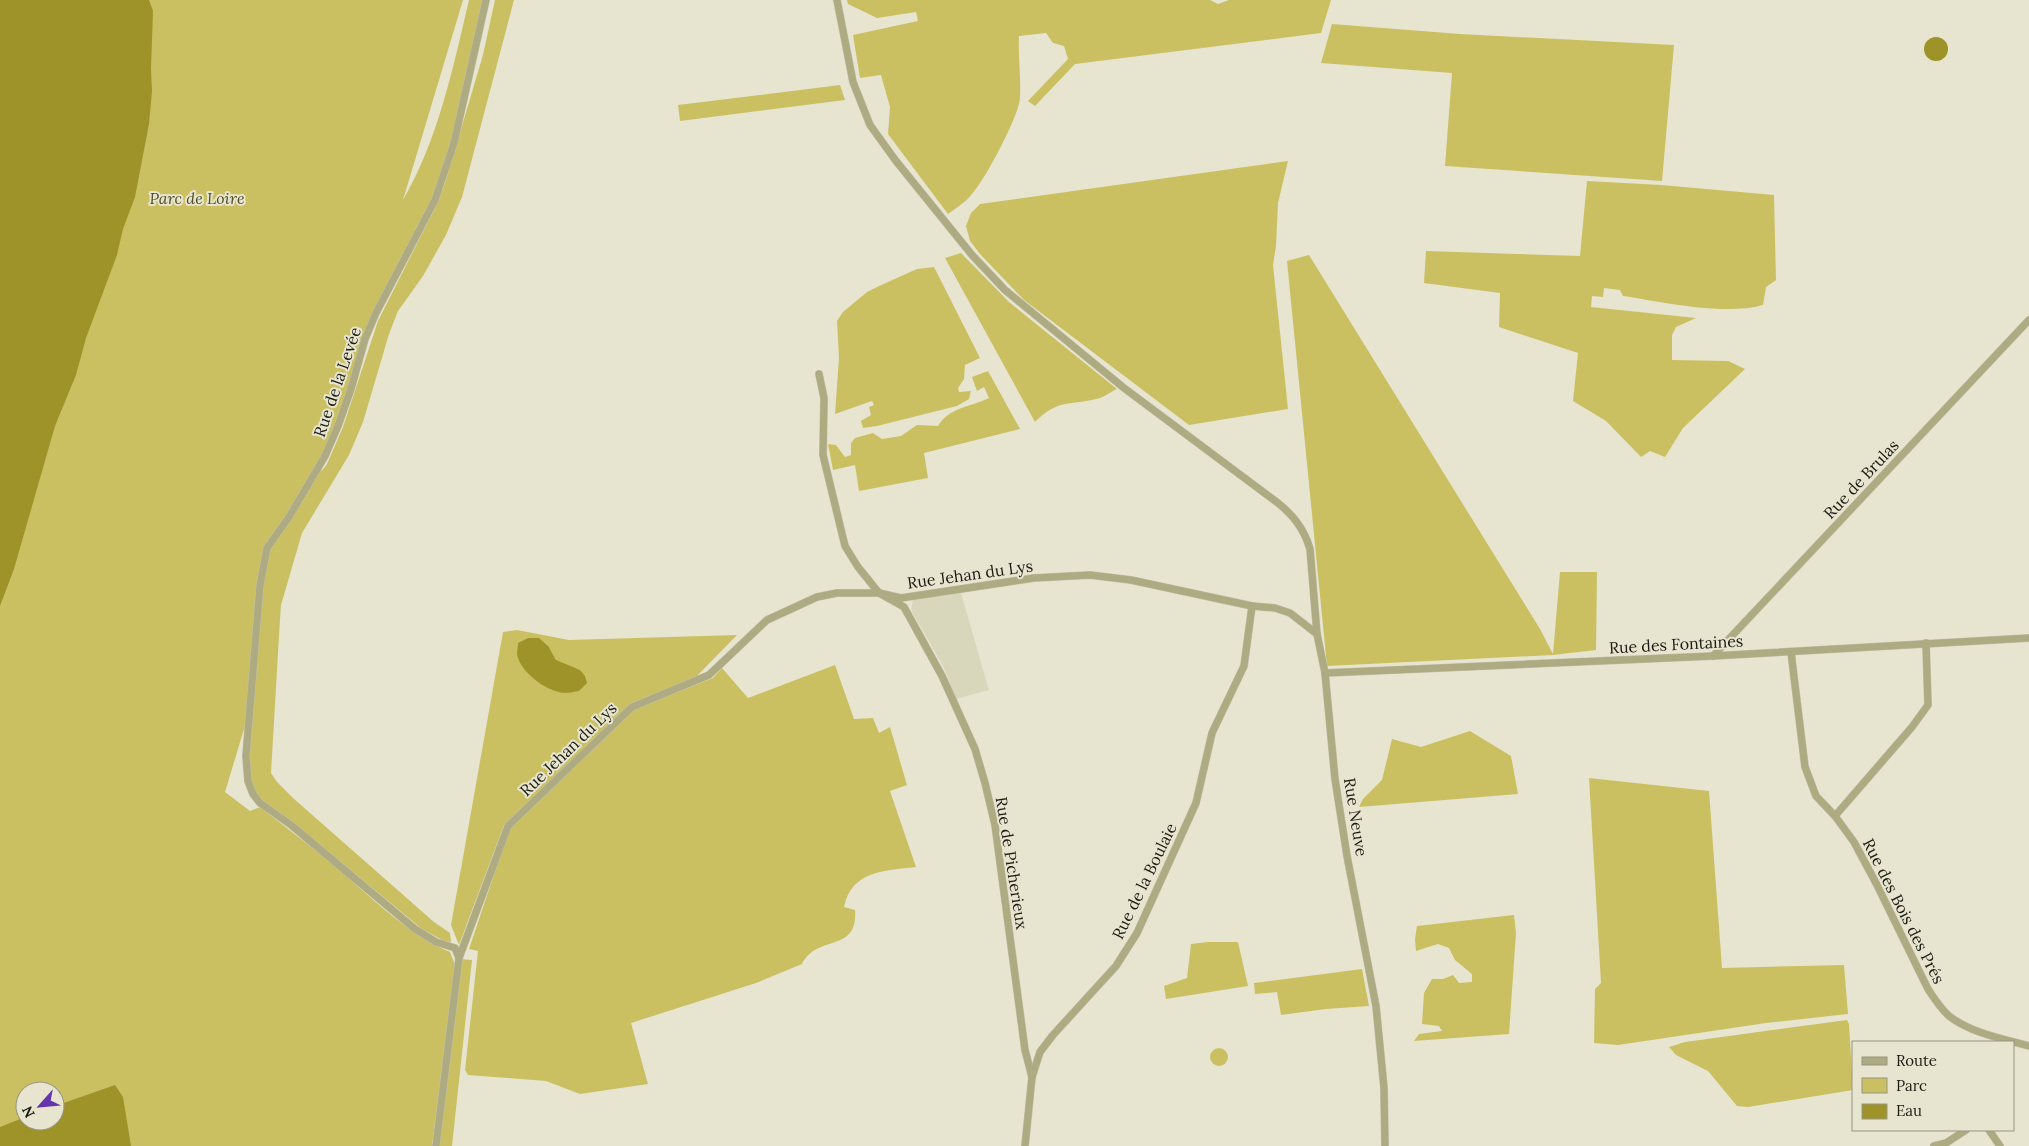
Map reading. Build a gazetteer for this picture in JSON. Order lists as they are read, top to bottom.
{
  "streets": {
    "street": [
      "Rue de la Levée",
      "Rue de Brulas",
      "Rue Jehan du Lys",
      "Rue des Fontaines",
      "Rue Neuve",
      "Rue de Picherieux",
      "Rue de la Boulaie",
      "Rue des Bois des Prés"
    ]
  },
  "crossings": [
    ["Rue de la Levée", "Rue Jehan du Lys"],
    ["Rue de Brulas", "Rue des Fontaines"],
    ["Rue Jehan du Lys", "Rue Neuve"],
    ["Rue Jehan du Lys", "Rue de Picherieux"],
    ["Rue Jehan du Lys", "Rue de la Boulaie"],
    ["Rue des Fontaines", "Rue Neuve"],
    ["Rue des Fontaines", "Rue des Bois des Prés"],
    ["Rue de Picherieux", "Rue de la Boulaie"]
  ],
  "parks": ["Parc de Loire"],
  "legend": ["Route", "Parc", "Eau"],
  "north": "bottom left"
}
